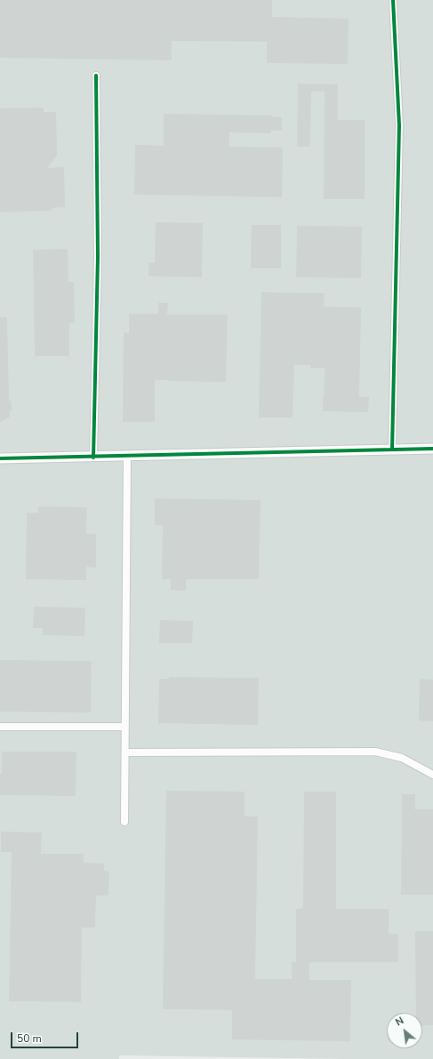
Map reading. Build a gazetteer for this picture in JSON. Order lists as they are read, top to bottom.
{
  "scale_bar": "50 m",
  "north": "top left"
}
